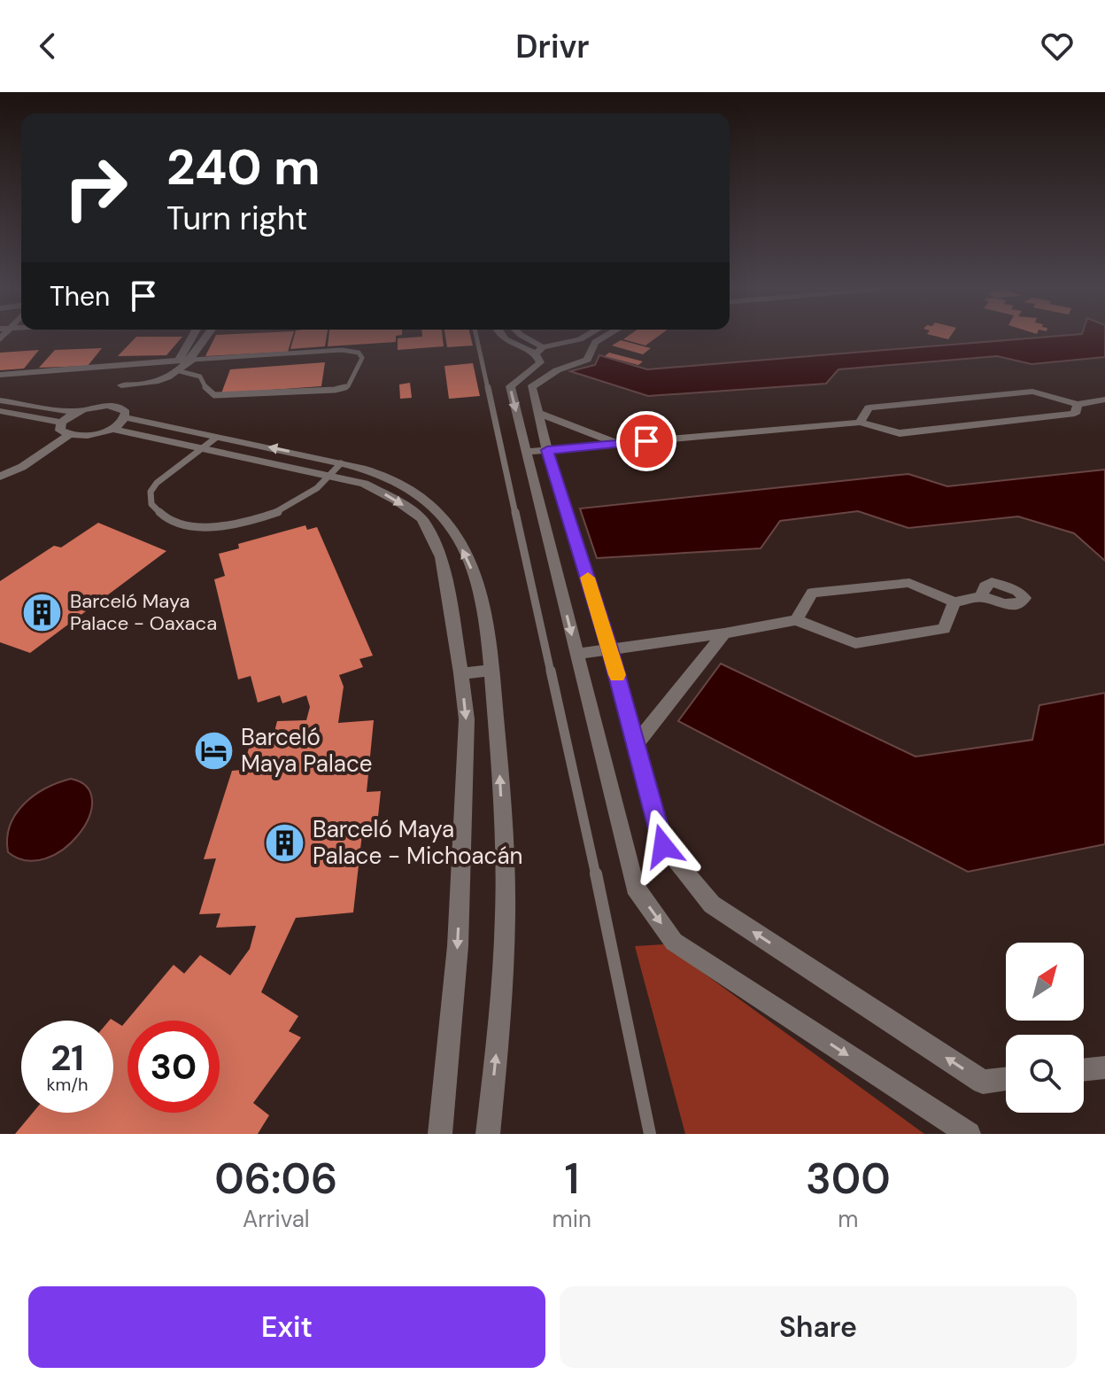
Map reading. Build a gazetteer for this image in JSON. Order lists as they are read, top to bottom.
{
  "places": {
    "building": ["Barceló Maya Palace - Oaxaca", "Barceló Maya Palace - Michoacán"],
    "hotel": ["Barceló Maya Palace"]
  },
  "north": "top right",
  "page": {
    "header": "Drivr",
    "turn": ["240 m", "Turn right"],
    "then": "Then",
    "speed": "21 km/h",
    "limit": "30",
    "eta": [
      "06:06",
      "Arrival",
      "1",
      "min",
      "300",
      "m"
    ],
    "buttons": ["Exit", "Share"]
  }
}
